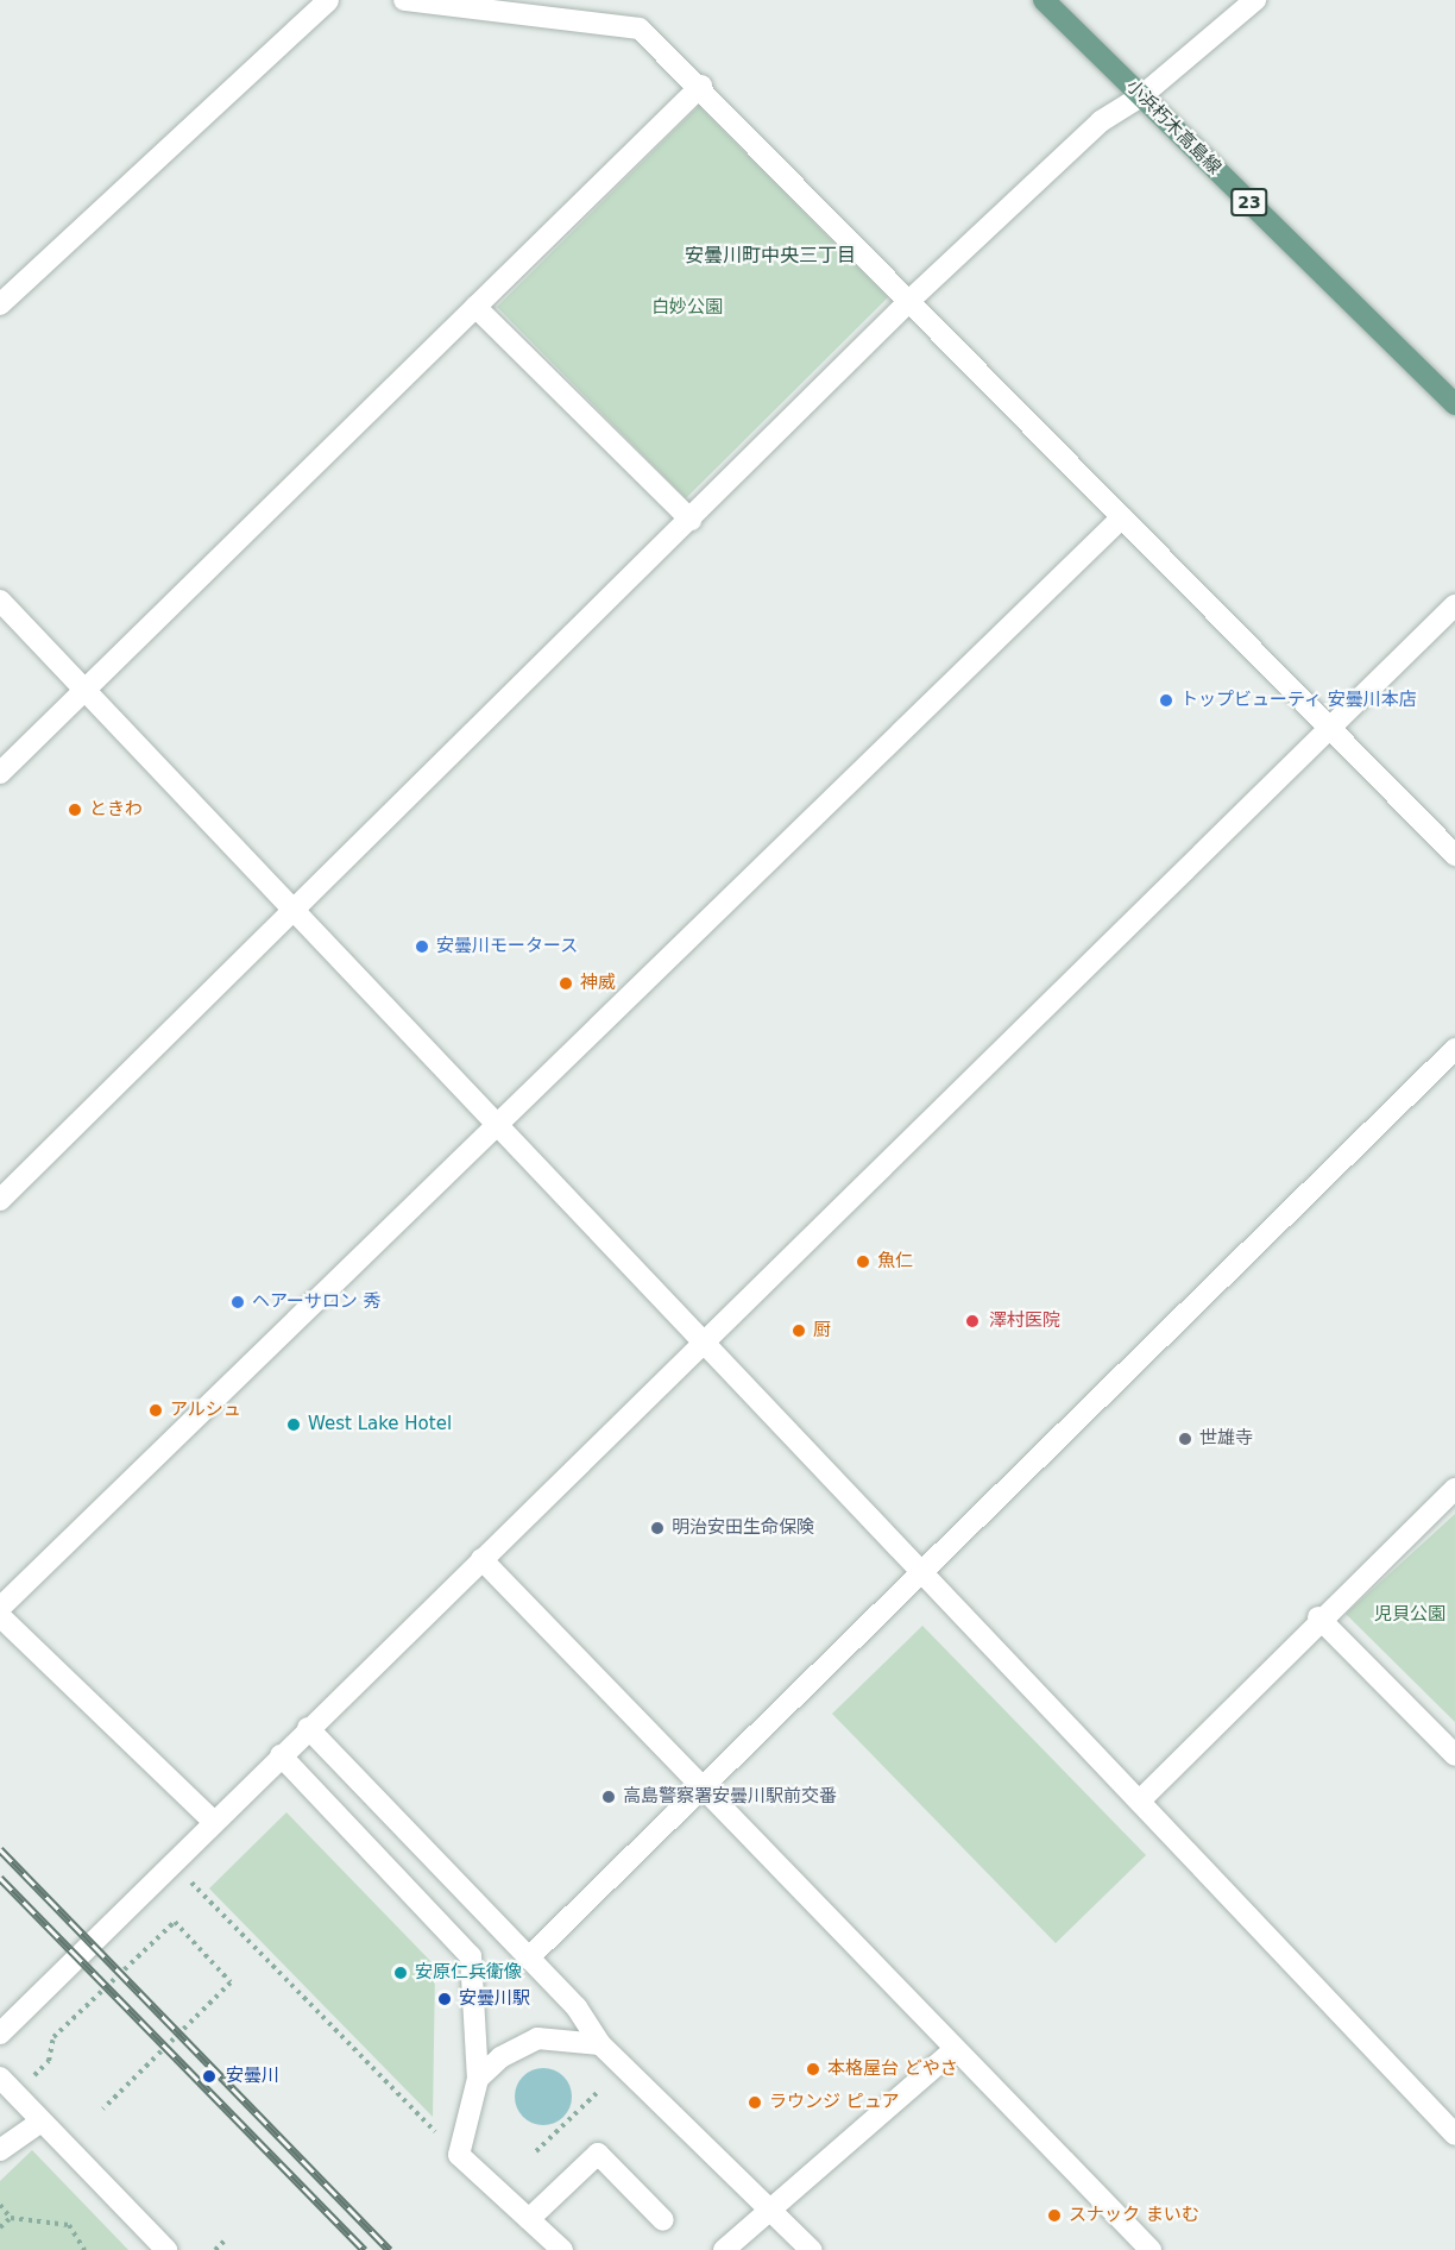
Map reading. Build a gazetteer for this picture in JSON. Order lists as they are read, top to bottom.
{
  "streets": {
    "main road": ["小浜朽木高島線", "23"]
  },
  "districts": ["安曇川町中央三丁目"],
  "parks": ["白妙公園", "児貝公園"],
  "places": [
    "トップビューティ 安曇川本店",
    "ときわ",
    "安曇川モータース",
    "神威",
    "魚仁",
    "ヘアーサロン 秀",
    "澤村医院",
    "厨",
    "アルシュ",
    "West Lake Hotel",
    "世雄寺",
    "明治安田生命保険",
    "高島警察署安曇川駅前交番",
    "安原仁兵衛像",
    "安曇川駅",
    "本格屋台 どやさ",
    "安曇川",
    "ラウンジ ピュア",
    "スナック まいむ"
  ]
}
